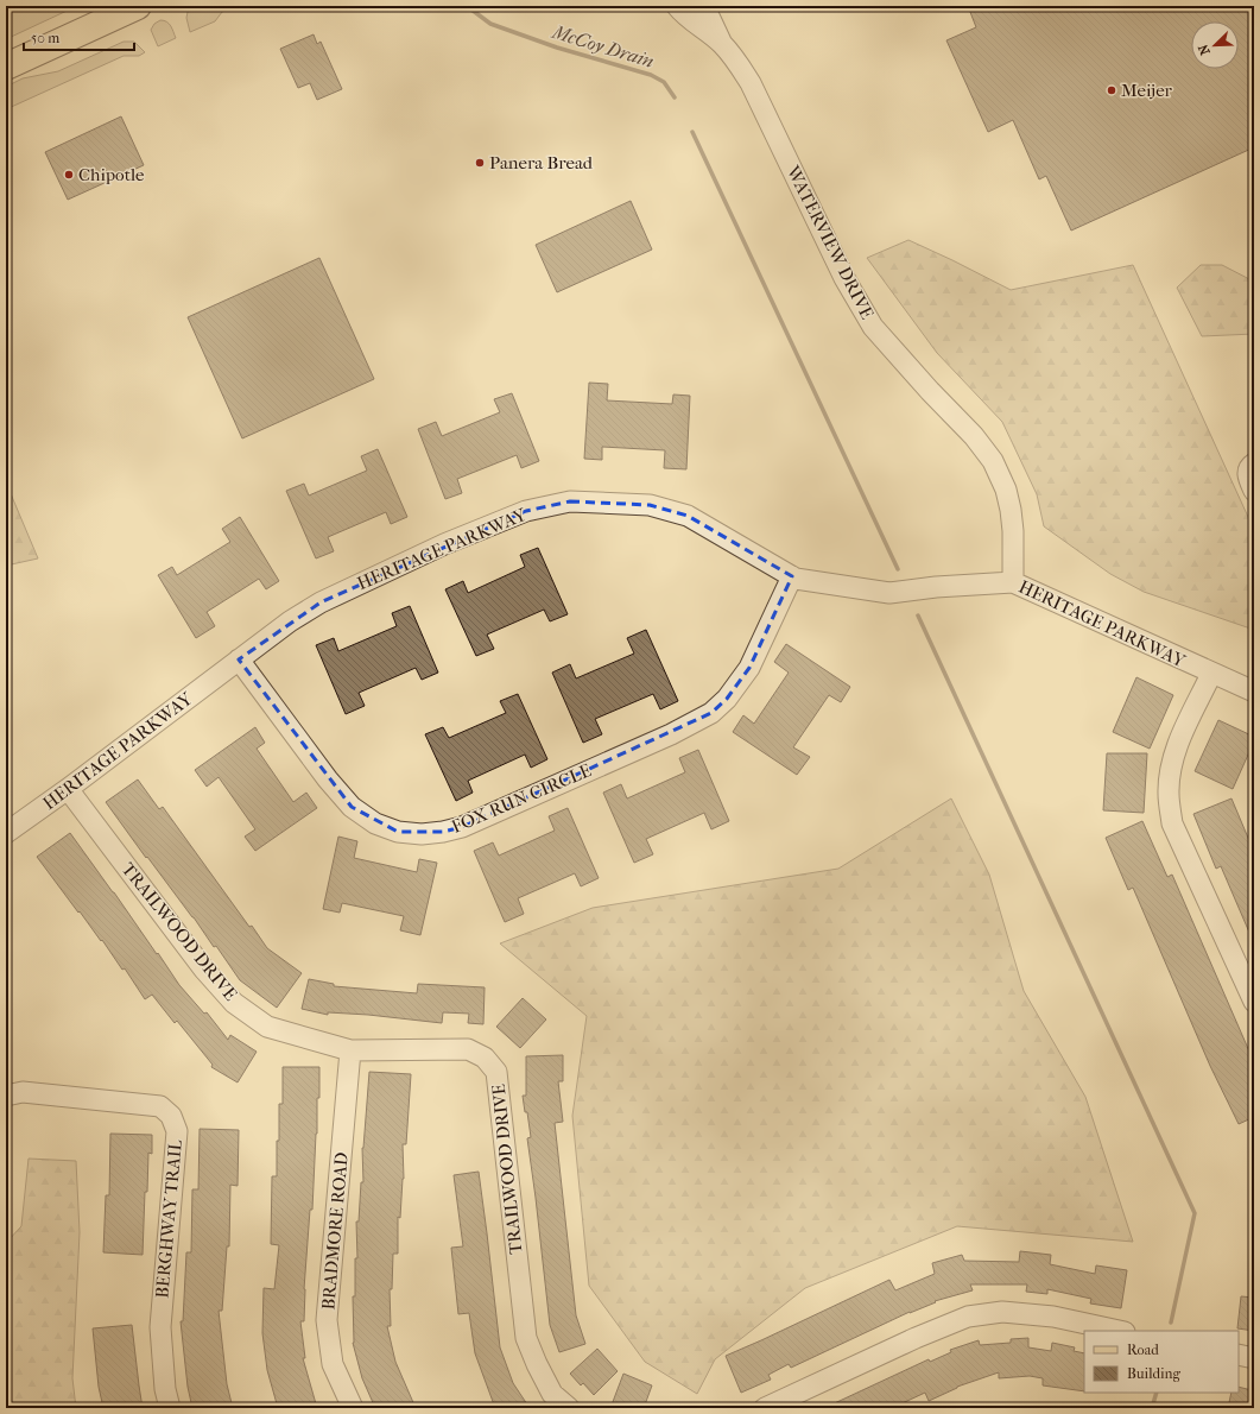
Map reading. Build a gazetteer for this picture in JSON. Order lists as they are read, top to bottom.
{
  "streets": {
    "street": [
      "WATERVIEW DRIVE",
      "HERITAGE PARKWAY",
      "FOX RUN CIRCLE",
      "TRAILWOOD DRIVE",
      "BERGHWAY TRAIL",
      "BRADMORE ROAD"
    ]
  },
  "crossings": [
    ["WATERVIEW DRIVE", "HERITAGE PARKWAY"],
    ["HERITAGE PARKWAY", "FOX RUN CIRCLE"],
    ["HERITAGE PARKWAY", "TRAILWOOD DRIVE"],
    ["TRAILWOOD DRIVE", "BRADMORE ROAD"]
  ],
  "water": ["McCoy Drain"],
  "places": ["Meijer", "Panera Bread", "Chipotle"],
  "legend": ["Road", "Building"],
  "scale_bar": "50 m",
  "north": "bottom left"
}
